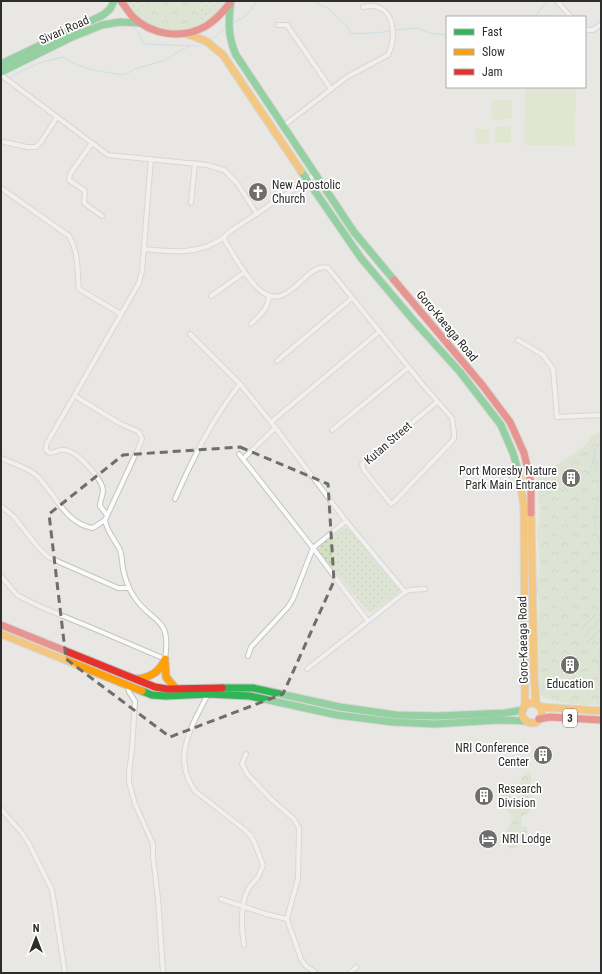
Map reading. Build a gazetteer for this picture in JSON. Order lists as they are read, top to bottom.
{
  "streets": {
    "main road": ["Sivari Road", "Goro-Kaeaga Road", "3"],
    "street": ["Kutan Street"]
  },
  "crossings": [
    ["Goro-Kaeaga Road", "3"]
  ],
  "places": {
    "church": ["New Apostolic Church"],
    "building": [
      "Port Moresby Nature Park Main Entrance",
      "Education",
      "NRI Conference Center",
      "Research Division"
    ],
    "hotel": ["NRI Lodge"]
  },
  "legend": ["Fast", "Slow", "Jam"],
  "north": "top"
}
